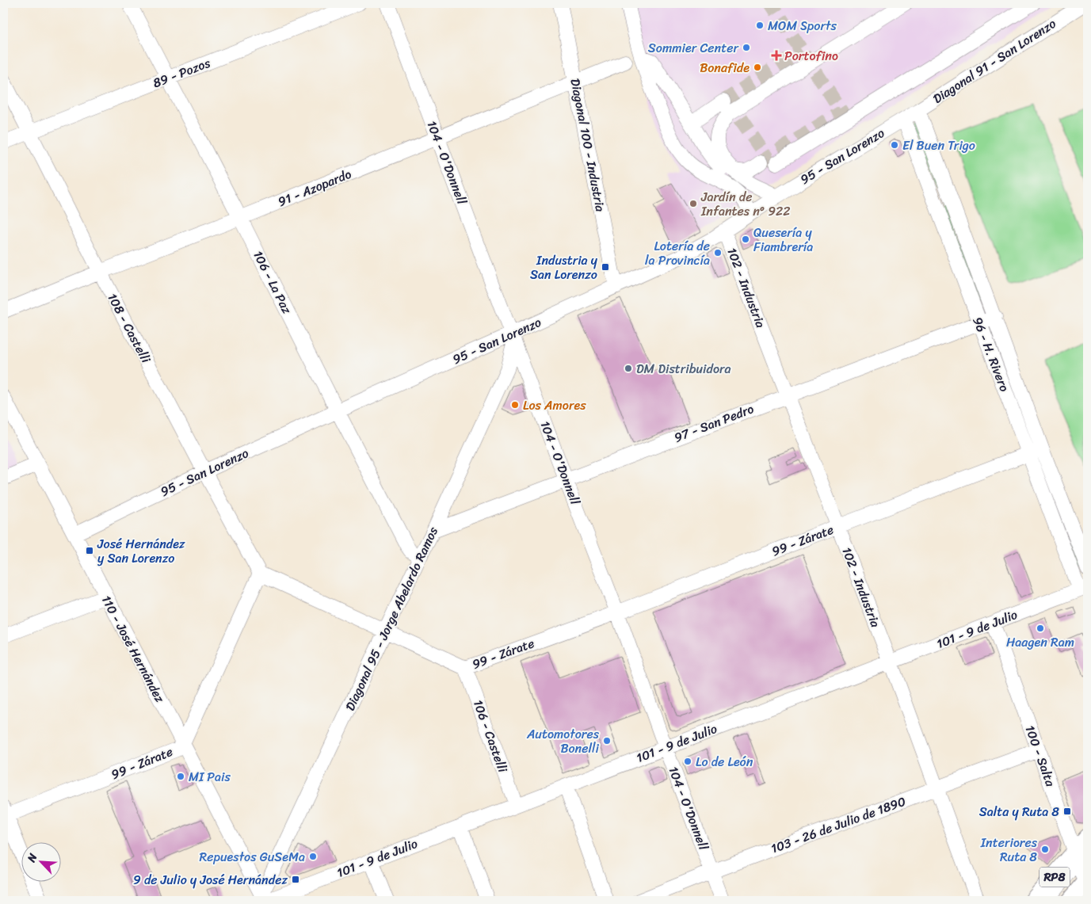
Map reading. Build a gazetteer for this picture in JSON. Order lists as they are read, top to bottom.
{
  "streets": {
    "main road": ["RP8"],
    "street": [
      "Diagonal 91 - San Lorenzo",
      "89 - Pozos",
      "Diagonal 100 - Industria",
      "95 - San Lorenzo",
      "104 - O'Donnell",
      "91 - Azopardo",
      "106 - La Paz",
      "102 - Industria",
      "108 - Castelli",
      "96 - H. Rivero",
      "97 - San Pedro",
      "99 - Zárate",
      "Diagonal 95 - Jorge Abelardo Ramos",
      "101 - 9 de Julio",
      "110 - José Hernández",
      "106 - Castelli",
      "100 - Salta",
      "103 - 26 de Julio de 1890"
    ]
  },
  "crossings": [
    ["Diagonal 91 - San Lorenzo", "95 - San Lorenzo"],
    ["Diagonal 91 - San Lorenzo", "96 - H. Rivero"],
    ["89 - Pozos", "106 - La Paz"],
    ["89 - Pozos", "108 - Castelli"],
    ["Diagonal 100 - Industria", "95 - San Lorenzo"],
    ["Diagonal 100 - Industria", "91 - Azopardo"],
    ["95 - San Lorenzo", "104 - O'Donnell"],
    ["95 - San Lorenzo", "106 - La Paz"],
    ["95 - San Lorenzo", "102 - Industria"],
    ["95 - San Lorenzo", "108 - Castelli"],
    ["95 - San Lorenzo", "96 - H. Rivero"],
    ["95 - San Lorenzo", "Diagonal 95 - Jorge Abelardo Ramos"],
    ["95 - San Lorenzo", "110 - José Hernández"],
    ["104 - O'Donnell", "91 - Azopardo"],
    ["104 - O'Donnell", "97 - San Pedro"],
    ["104 - O'Donnell", "99 - Zárate"],
    ["104 - O'Donnell", "Diagonal 95 - Jorge Abelardo Ramos"],
    ["104 - O'Donnell", "101 - 9 de Julio"],
    ["104 - O'Donnell", "103 - 26 de Julio de 1890"],
    ["91 - Azopardo", "106 - La Paz"],
    ["91 - Azopardo", "108 - Castelli"],
    ["106 - La Paz", "Diagonal 95 - Jorge Abelardo Ramos"],
    ["102 - Industria", "97 - San Pedro"],
    ["102 - Industria", "99 - Zárate"],
    ["102 - Industria", "101 - 9 de Julio"],
    ["102 - Industria", "103 - 26 de Julio de 1890"],
    ["108 - Castelli", "99 - Zárate"],
    ["96 - H. Rivero", "97 - San Pedro"],
    ["96 - H. Rivero", "99 - Zárate"],
    ["96 - H. Rivero", "101 - 9 de Julio"],
    ["97 - San Pedro", "Diagonal 95 - Jorge Abelardo Ramos"],
    ["99 - Zárate", "Diagonal 95 - Jorge Abelardo Ramos"],
    ["99 - Zárate", "110 - José Hernández"],
    ["99 - Zárate", "106 - Castelli"],
    ["Diagonal 95 - Jorge Abelardo Ramos", "101 - 9 de Julio"],
    ["Diagonal 95 - Jorge Abelardo Ramos", "110 - José Hernández"],
    ["101 - 9 de Julio", "110 - José Hernández"],
    ["101 - 9 de Julio", "106 - Castelli"],
    ["101 - 9 de Julio", "100 - Salta"],
    ["100 - Salta", "103 - 26 de Julio de 1890"],
    ["100 - Salta", "RP8"]
  ],
  "places": {
    "other": [
      "MOM Sports",
      "Sommier Center",
      "Bonafide",
      "El Buen Trigo",
      "Jardín de Infantes nº 922",
      "Quesería y Fiambrería",
      "Lotería de la Provincía",
      "DM Distribuidora",
      "Los Amores",
      "Haagen Ram",
      "Automotores Bonelli",
      "Lo de León",
      "MI Pais",
      "Interiores Ruta 8",
      "Repuestos GuSeMa"
    ],
    "health": ["Portofino"],
    "transit": [
      "Industria y San Lorenzo",
      "José Hernández y San Lorenzo",
      "Salta y Ruta 8",
      "9 de Julio y José Hernández"
    ]
  },
  "north": "top left"
}
